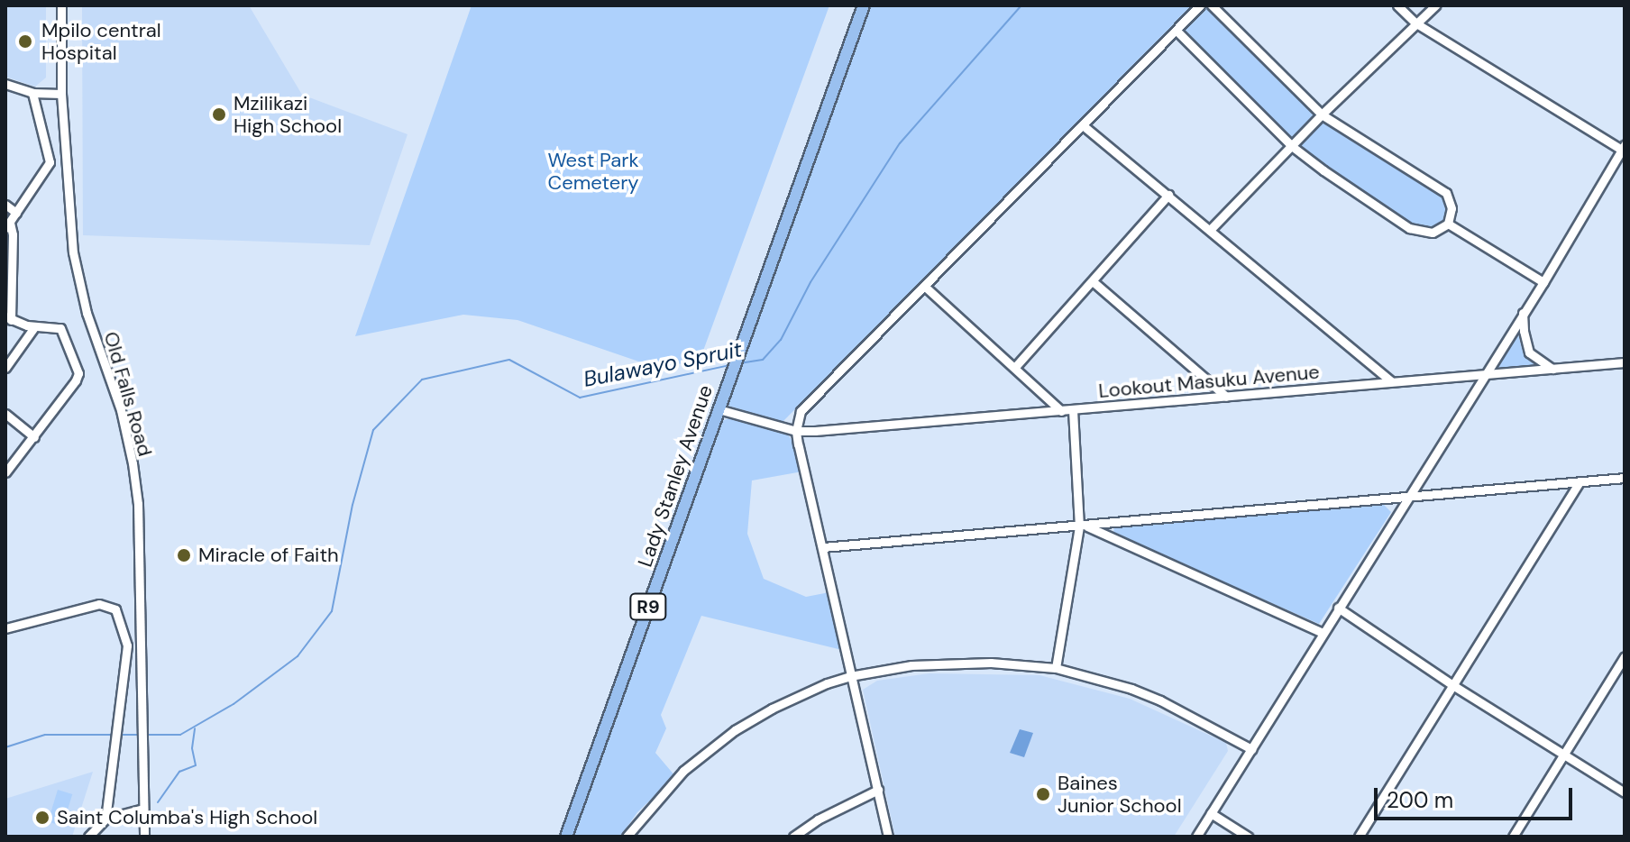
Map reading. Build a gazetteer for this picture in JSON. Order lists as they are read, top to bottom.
{
  "streets": {
    "highway": ["Lady Stanley Avenue", "R9"],
    "street": ["Lookout Masuku Avenue", "Old Falls Road"]
  },
  "crossings": [
    ["Lookout Masuku Avenue", "Lady Stanley Avenue"]
  ],
  "water": ["Bulawayo Spruit"],
  "parks": ["West Park Cemetery"],
  "places": [
    "Mpilo central Hospital",
    "Mzilikazi High School",
    "Miracle of Faith",
    "Baines Junior School",
    "Saint Columba's High School"
  ],
  "scale_bar": "200 m"
}
